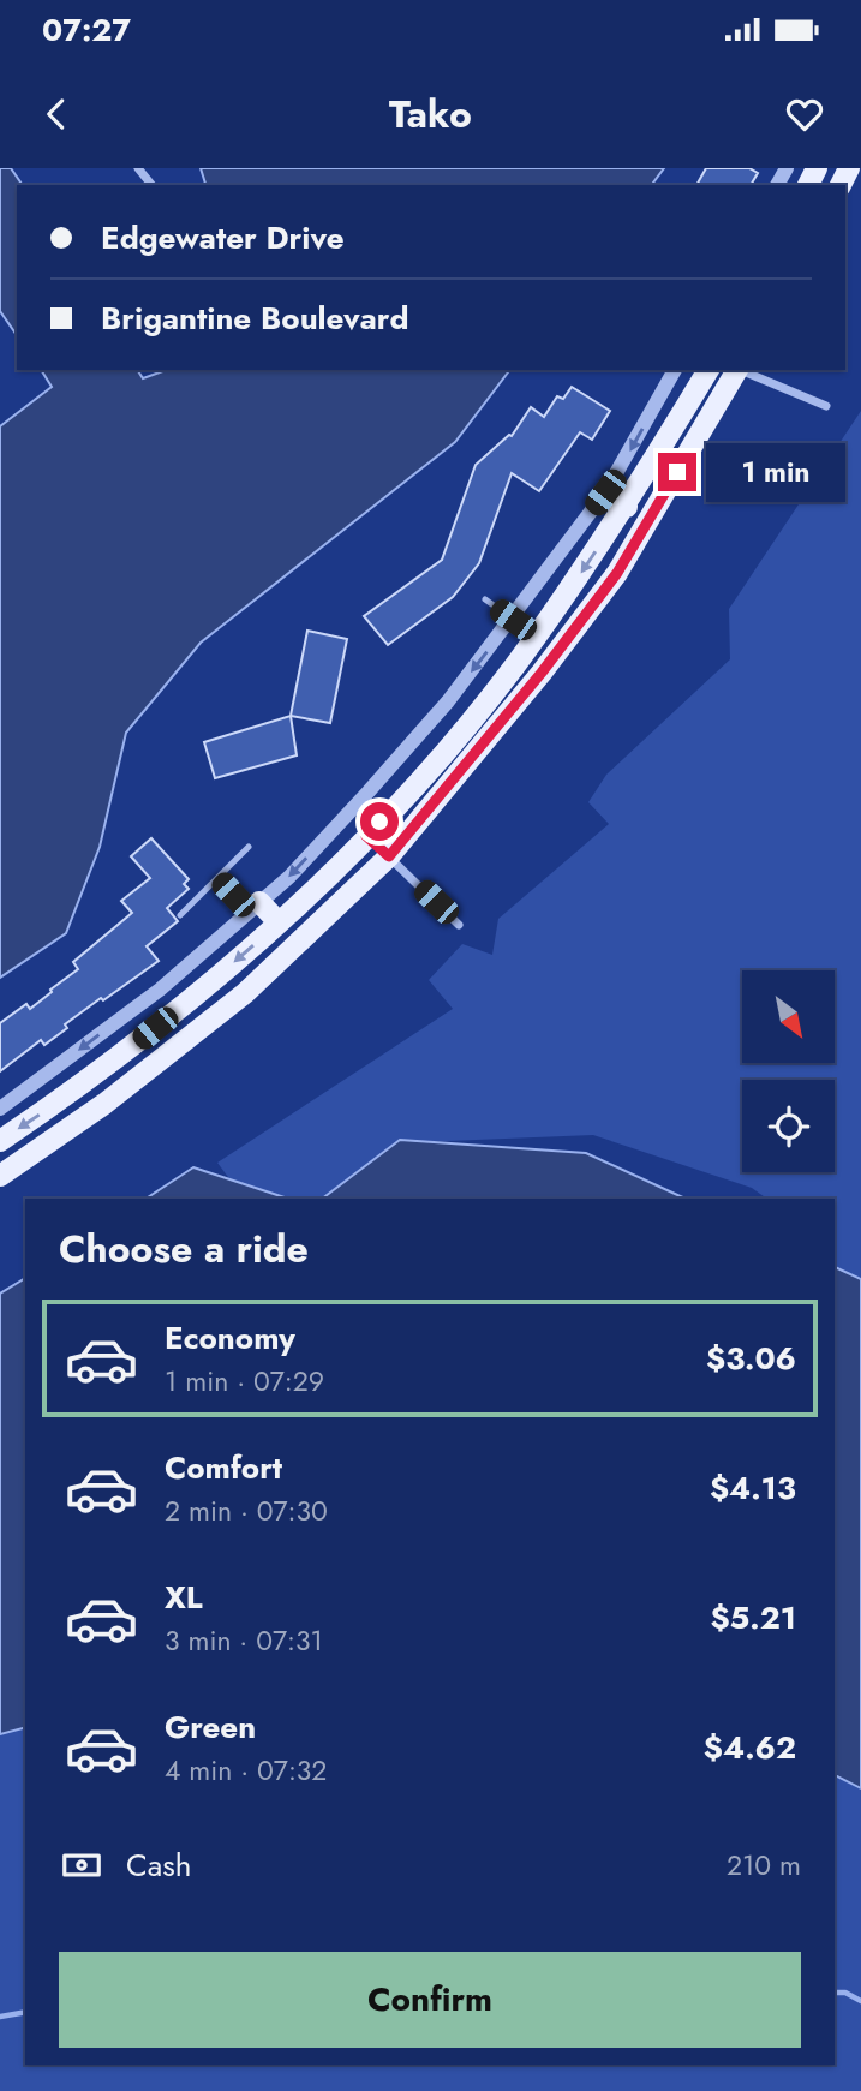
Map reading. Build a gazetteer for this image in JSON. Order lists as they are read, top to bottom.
{
  "north": "bottom right",
  "page": {
    "status": "07:27",
    "header": "Tako",
    "banner": ["Edgewater Drive", "Brigantine Boulevard"],
    "bubble": "1 min",
    "heading": "Choose a ride",
    "list": [
      {
        "name": "Economy",
        "note": "1 min · 07:29",
        "value": "$3.06"
      },
      {
        "name": "Comfort",
        "note": "2 min · 07:30",
        "value": "$4.13"
      },
      {
        "name": "XL",
        "note": "3 min · 07:31",
        "value": "$5.21"
      },
      {
        "name": "Green",
        "note": "4 min · 07:32",
        "value": "$4.62"
      }
    ],
    "pay": ["Cash", "210 m"],
    "buttons": "Confirm"
  }
}
